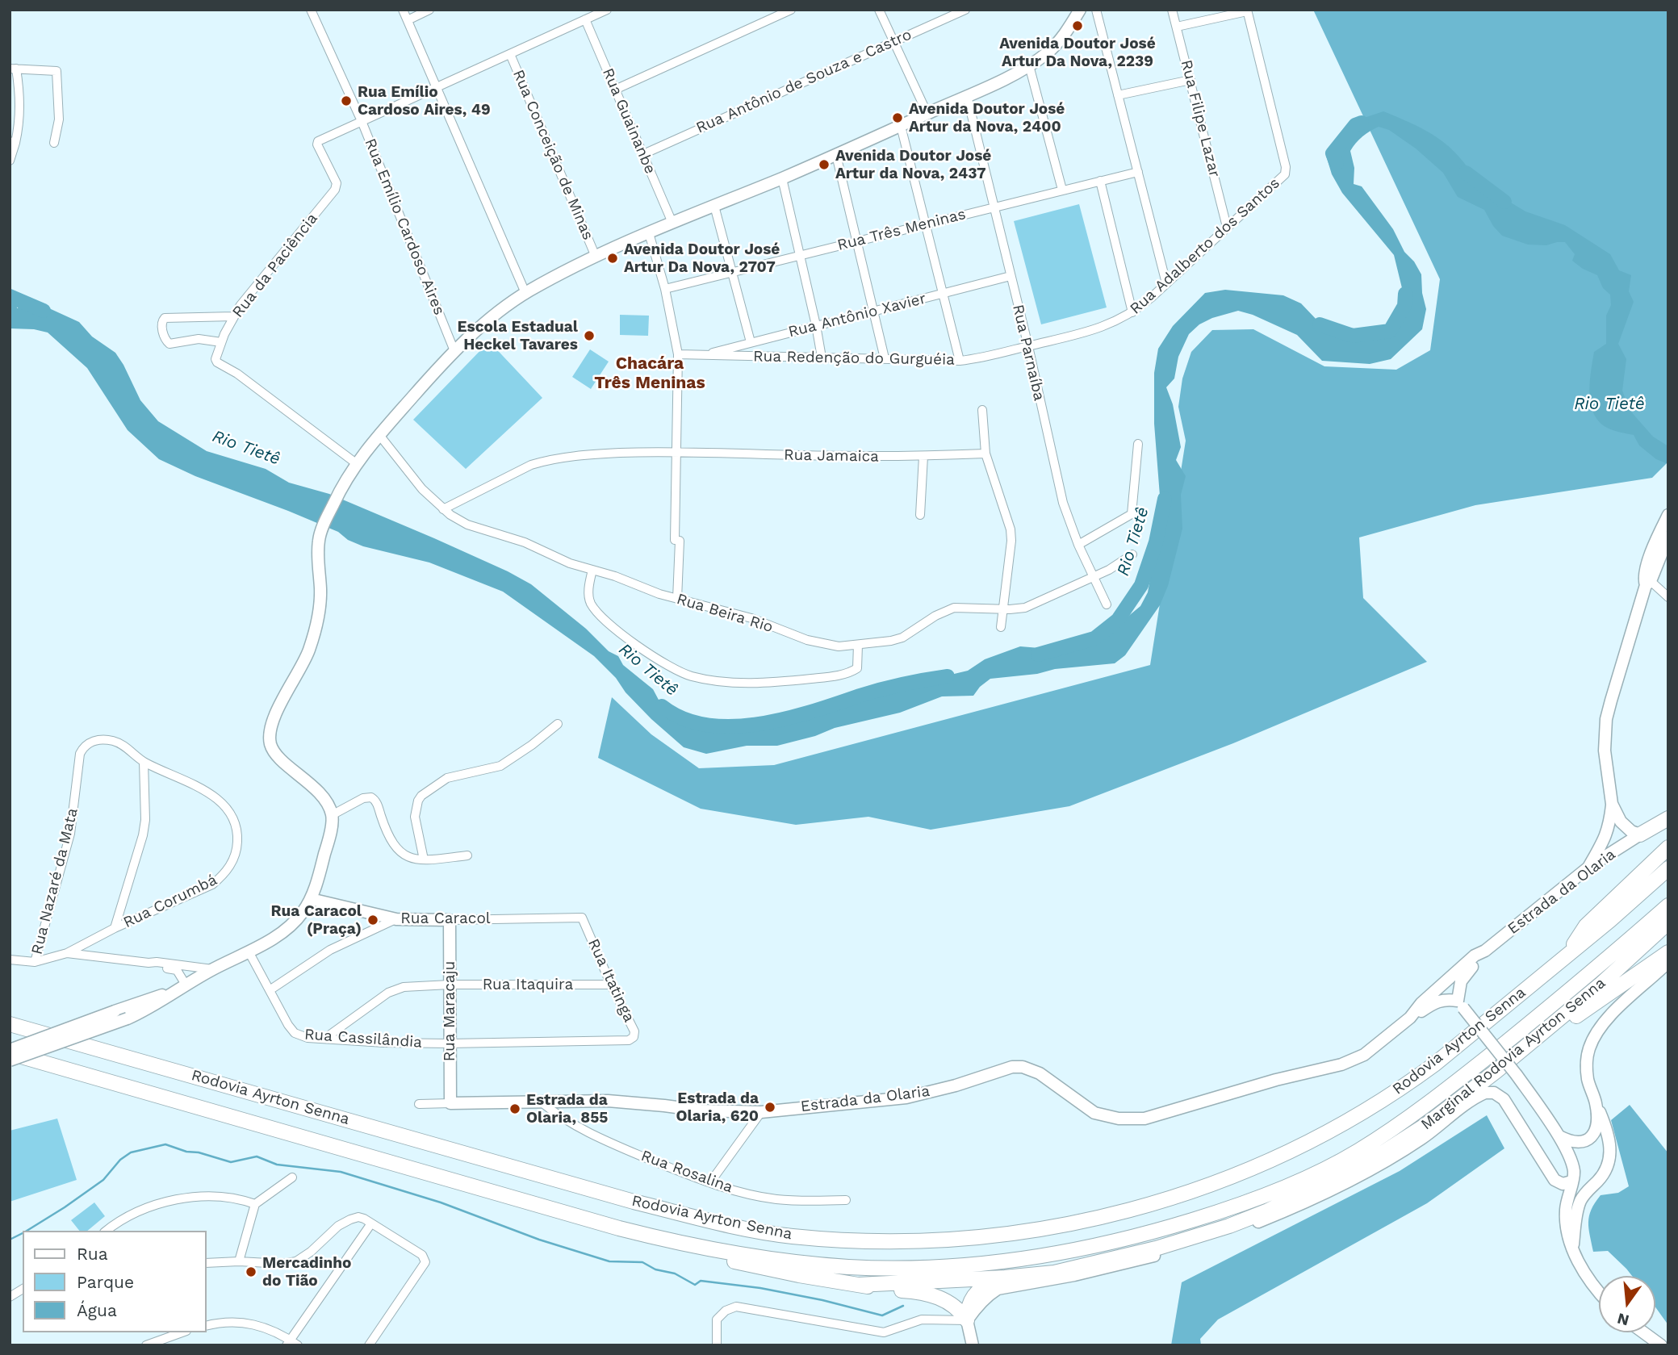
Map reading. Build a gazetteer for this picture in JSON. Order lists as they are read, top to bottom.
{
  "streets": {
    "highway": ["Rodovia Ayrton Senna", "Marginal Rodovia Ayrton Senna"],
    "main road": ["Estrada da Olaria", "Rua Caracol", "Rua Maracaju"],
    "street": [
      "Rua Antônio de Souza e Castro",
      "Rua Filipe Lazar",
      "Rua Guainanbe",
      "Rua Conceição de Minas",
      "Rua Emílio Cardoso Aires",
      "Rua Três Meninas",
      "Rua Adalberto dos Santos",
      "Rua da Paciência",
      "Rua Antônio Xavier",
      "Rua Parnaíba",
      "Rua Redenção do Gurguéia",
      "Rua Jamaica",
      "Rua Beira Rio",
      "Rua Nazaré da Mata",
      "Rua Corumbá",
      "Rua Itatinga",
      "Rua Itaquira",
      "Rua Cassilândia",
      "Rua Rosalina"
    ]
  },
  "crossings": [
    ["Rua Antônio de Souza e Castro", "Rua Guainanbe"],
    ["Rua Filipe Lazar", "Rua Adalberto dos Santos"],
    ["Rua Emílio Cardoso Aires", "Rua da Paciência"],
    ["Rua Três Meninas", "Rua Parnaíba"],
    ["Rua Adalberto dos Santos", "Rua Parnaíba"],
    ["Rua Adalberto dos Santos", "Rua Redenção do Gurguéia"],
    ["Rua Antônio Xavier", "Rua Parnaíba"],
    ["Rua Antônio Xavier", "Rua Redenção do Gurguéia"],
    ["Rua Parnaíba", "Rua Redenção do Gurguéia"],
    ["Rua Parnaíba", "Rua Beira Rio"],
    ["Rua Jamaica", "Rua Beira Rio"],
    ["Rua Nazaré da Mata", "Rua Corumbá"],
    ["Estrada da Olaria", "Rua Maracaju"],
    ["Estrada da Olaria", "Rua Rosalina"],
    ["Rua Caracol", "Rua Itatinga"],
    ["Rua Caracol", "Rua Maracaju"],
    ["Rua Itatinga", "Rua Itaquira"],
    ["Rua Itatinga", "Rua Cassilândia"],
    ["Rua Itaquira", "Rua Maracaju"],
    ["Rua Itaquira", "Rua Cassilândia"],
    ["Rua Maracaju", "Rua Cassilândia"]
  ],
  "districts": ["Chacára Três Meninas"],
  "water": ["Rio Tietê"],
  "places": [
    "Avenida Doutor José Artur Da Nova, 2239",
    "Rua Emílio Cardoso Aires, 49",
    "Avenida Doutor José Artur da Nova, 2400",
    "Avenida Doutor José Artur da Nova, 2437",
    "Avenida Doutor José Artur Da Nova, 2707",
    "Escola Estadual Heckel Tavares",
    "Rua Caracol (Praça)",
    "Estrada da Olaria, 620",
    "Estrada da Olaria, 855",
    "Mercadinho do Tião"
  ],
  "legend": ["Rua", "Parque", "Água"],
  "north": "bottom"
}
